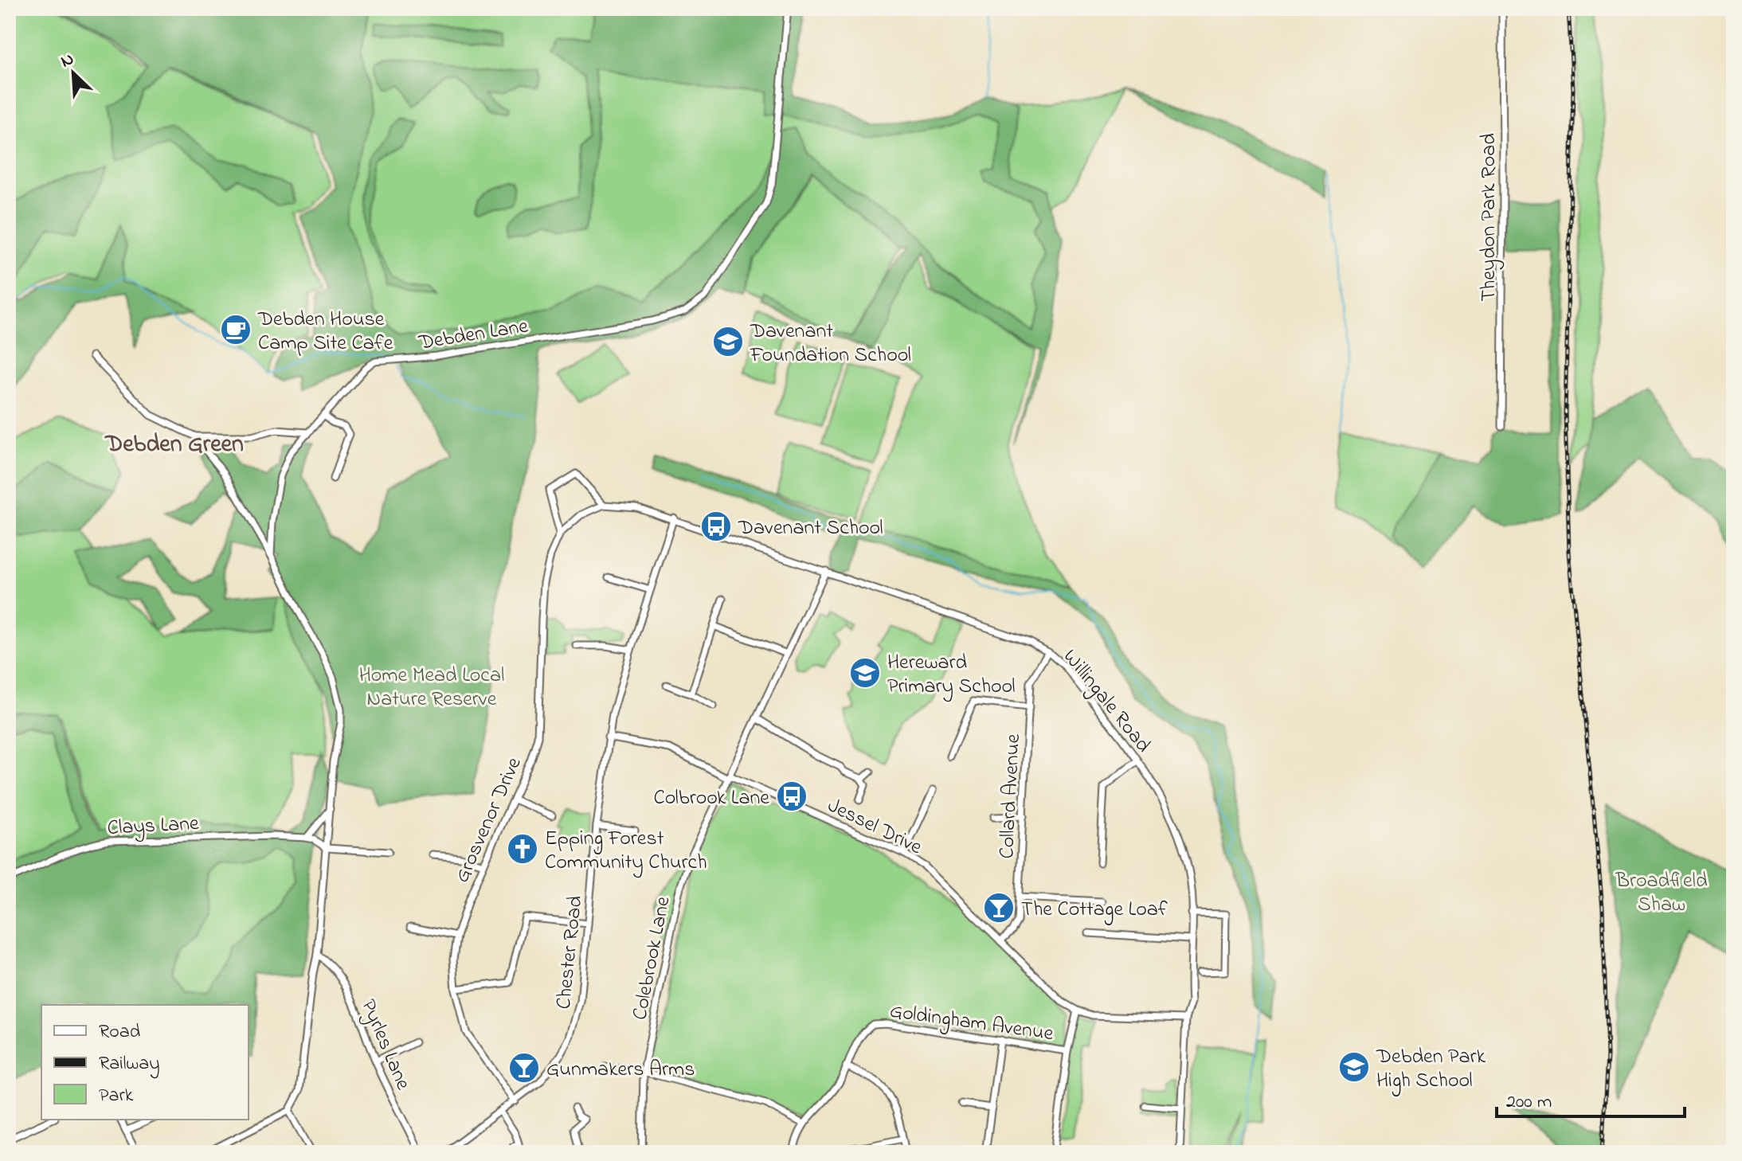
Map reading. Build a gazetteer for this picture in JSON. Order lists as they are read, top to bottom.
{
  "streets": {
    "street": [
      "Theydon Park Road",
      "Debden Lane",
      "Willingale Road",
      "Collard Avenue",
      "Grosvenor Drive",
      "Clays Lane",
      "Jessel Drive",
      "Chester Road",
      "Colebrook Lane",
      "Goldingham Avenue",
      "Pyrles Lane"
    ]
  },
  "crossings": [
    ["Debden Lane", "Clays Lane"],
    ["Debden Lane", "Pyrles Lane"],
    ["Willingale Road", "Collard Avenue"],
    ["Willingale Road", "Jessel Drive"],
    ["Willingale Road", "Chester Road"],
    ["Willingale Road", "Colebrook Lane"],
    ["Collard Avenue", "Jessel Drive"],
    ["Grosvenor Drive", "Chester Road"],
    ["Jessel Drive", "Chester Road"],
    ["Jessel Drive", "Colebrook Lane"]
  ],
  "districts": ["Debden Green"],
  "parks": ["Home Mead Local Nature Reserve", "Broadfield Shaw"],
  "places": {
    "cafe": ["Debden House Camp Site Cafe"],
    "school or university": ["Davenant Foundation School", "Hereward Primary School", "Debden Park High School"],
    "bus stop": ["Davenant School", "Colbrook Lane"],
    "church": ["Epping Forest Community Church"],
    "bar": ["The Cottage Loaf", "Gunmakers Arms"]
  },
  "legend": ["Road", "Railway", "Park"],
  "scale_bar": "200 m",
  "north": "top left"
}
